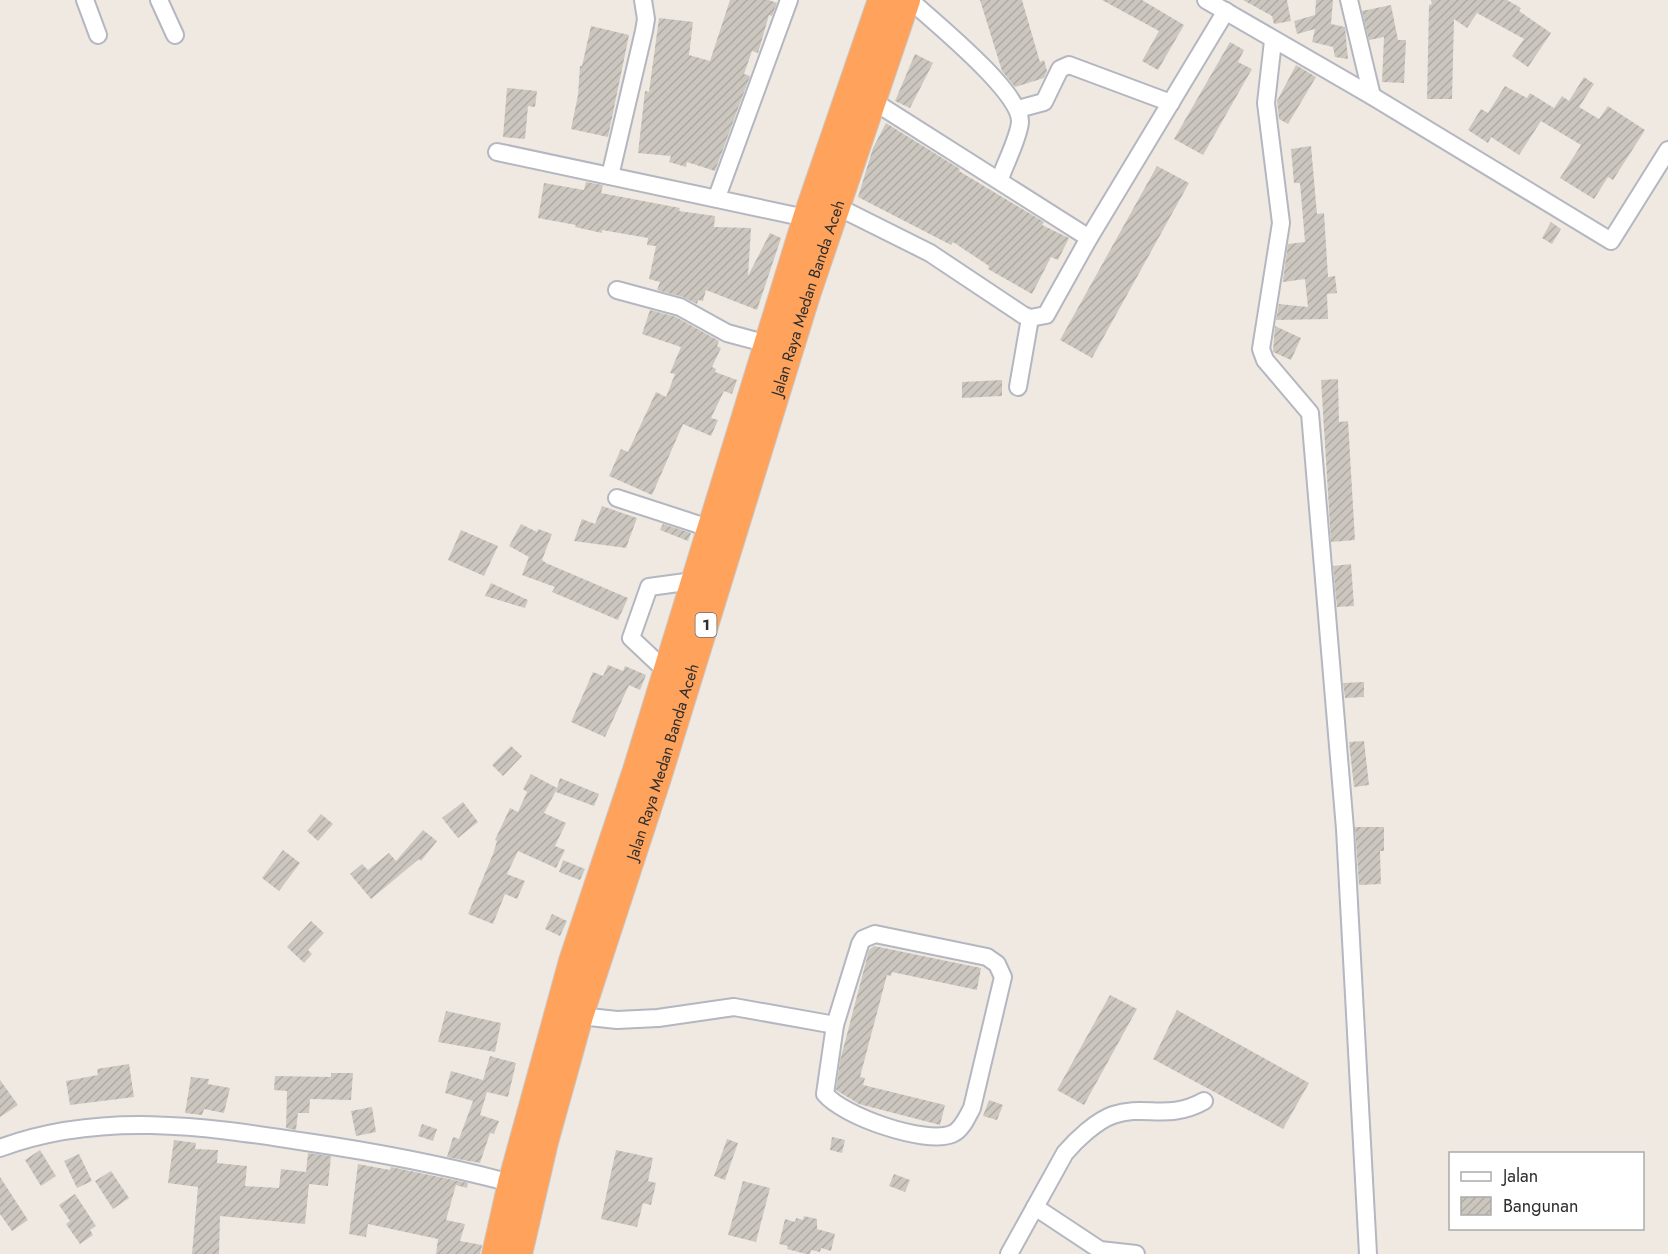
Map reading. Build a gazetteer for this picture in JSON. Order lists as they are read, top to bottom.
{
  "streets": {
    "highway": ["Jalan Raya Medan Banda Aceh", "1"]
  },
  "legend": ["Jalan", "Bangunan"]
}
